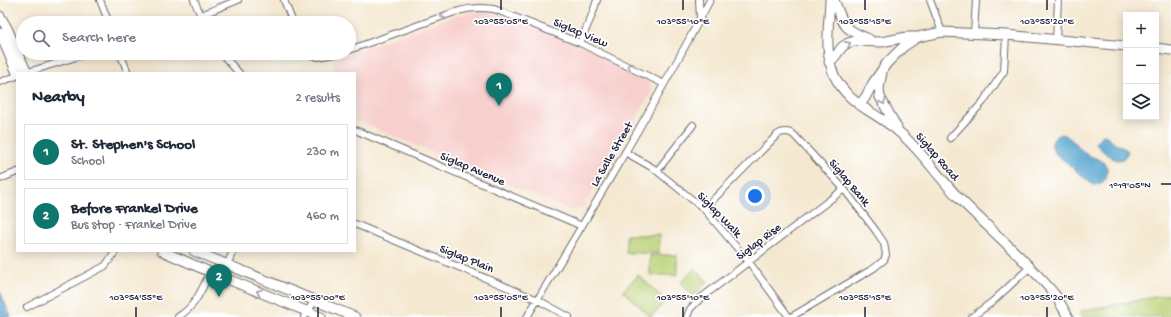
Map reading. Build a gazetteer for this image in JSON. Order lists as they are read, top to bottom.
{
  "streets": {
    "street": [
      "Siglap View",
      "La Salle Street",
      "Siglap Road",
      "Siglap Avenue",
      "Siglap Bank",
      "Siglap Walk",
      "Siglap Rise",
      "Siglap Plain"
    ]
  },
  "crossings": [
    ["Siglap View", "La Salle Street"],
    ["La Salle Street", "Siglap Avenue"],
    ["La Salle Street", "Siglap Walk"],
    ["La Salle Street", "Siglap Plain"],
    ["Siglap Bank", "Siglap Walk"],
    ["Siglap Bank", "Siglap Rise"],
    ["Siglap Walk", "Siglap Rise"]
  ],
  "one_way": ["Siglap View"],
  "page": {
    "map_buttons": ["+", "−"],
    "search": "Search here",
    "heading": ["Nearby", "2 results"],
    "pins": ["1", "2"],
    "list": [
      {
        "mark": "1",
        "name": "St. Stephen's School",
        "note": "School",
        "value": "230 m"
      },
      {
        "mark": "2",
        "name": "Before Frankel Drive",
        "note": "Bus stop · Frankel Drive",
        "value": "460 m"
      }
    ]
  },
  "coordinates": [
    "103°55'05\"E",
    "103°55'10\"E",
    "103°55'15\"E",
    "103°55'20\"E",
    "1°19'05\"N",
    "103°54'55\"E",
    "103°55'00\"E"
  ]
}
